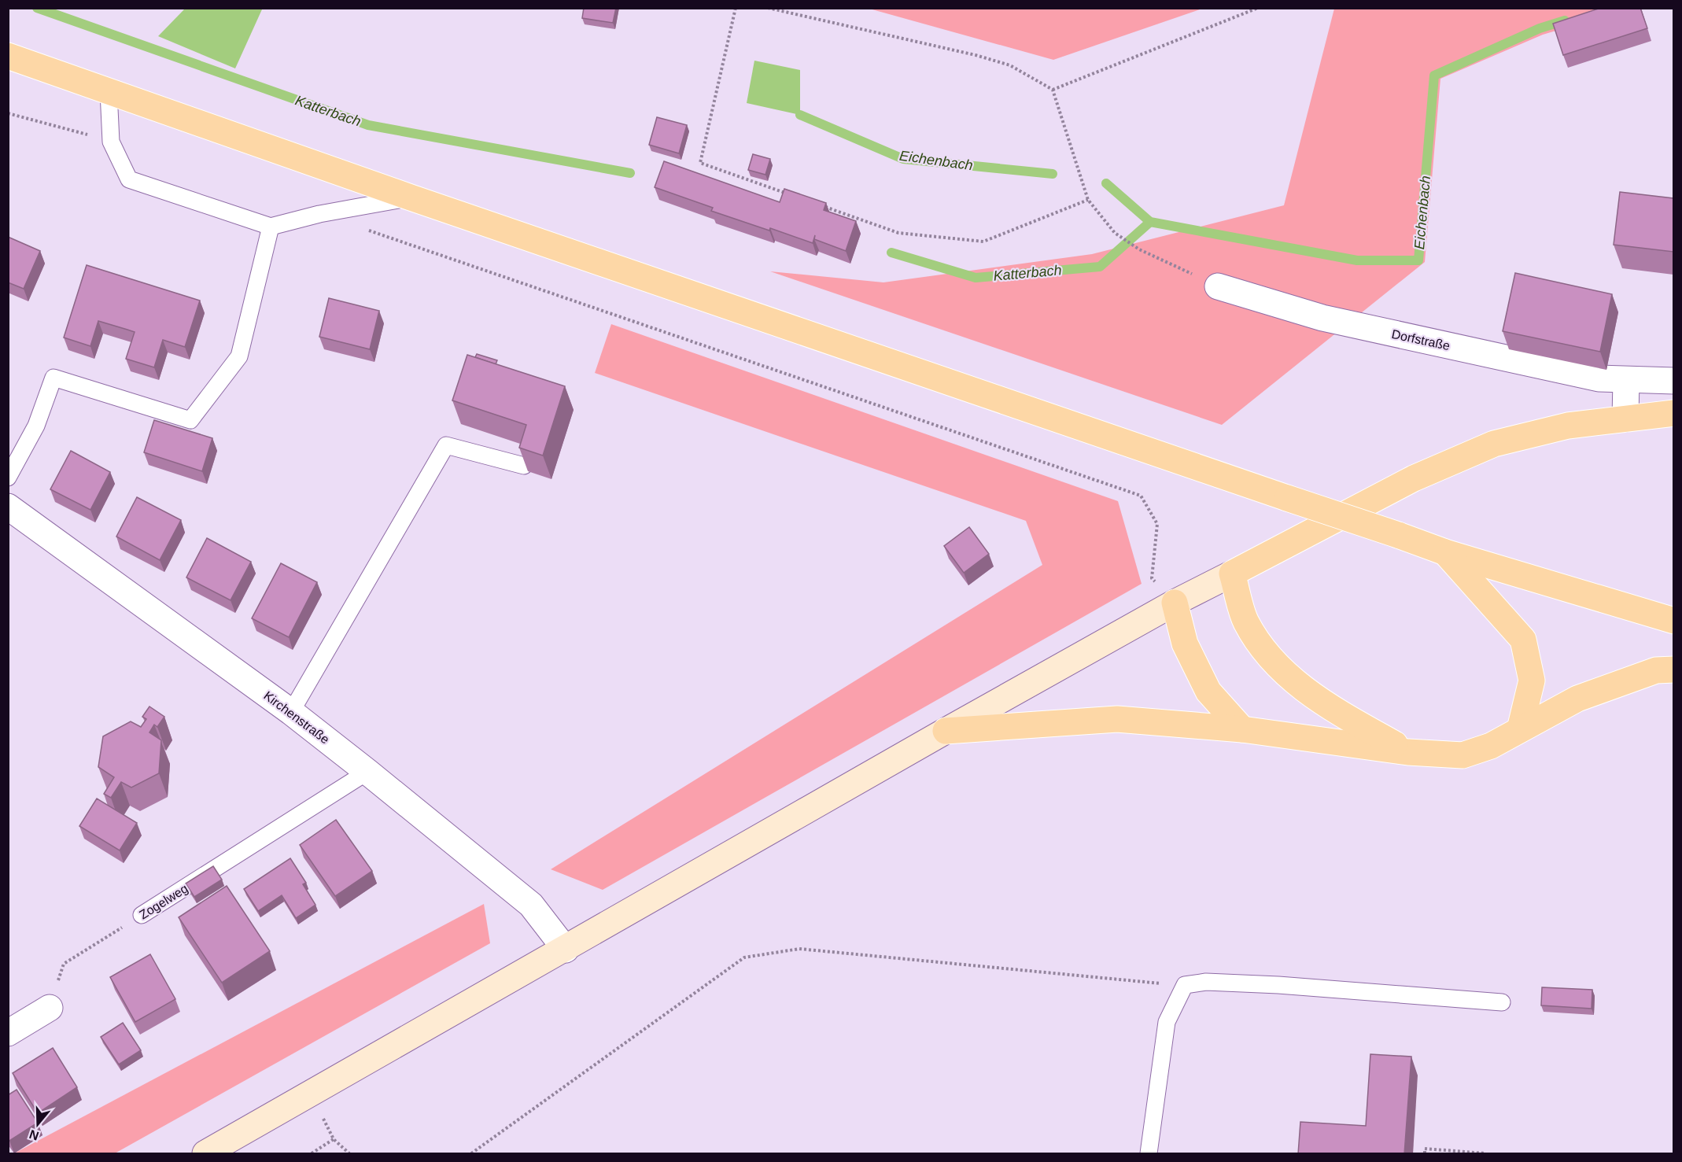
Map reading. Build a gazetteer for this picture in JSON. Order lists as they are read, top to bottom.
{
  "streets": {
    "street": ["Dorfstraße", "Kirchenstraße"],
    "lane": ["Zogelweg"]
  },
  "crossings": [
    ["Kirchenstraße", "Zogelweg"]
  ],
  "water": ["Katterbach", "Eichenbach"],
  "north": "bottom"
}
